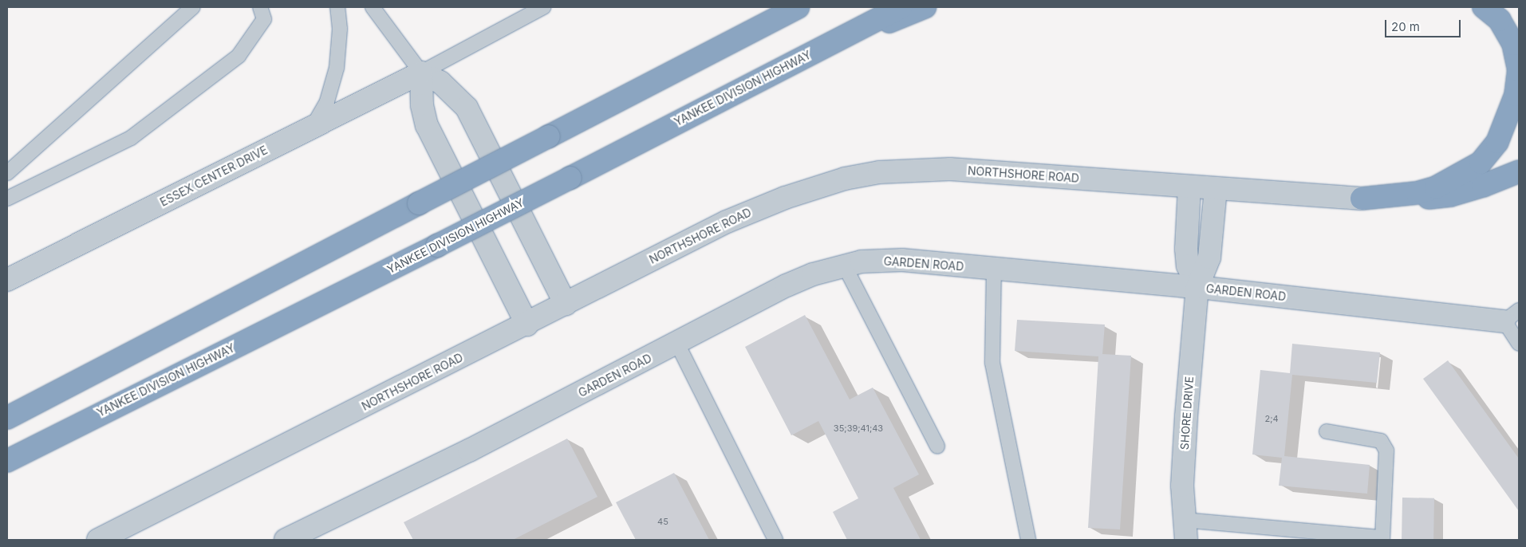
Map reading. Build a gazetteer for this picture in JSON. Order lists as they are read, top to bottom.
{
  "streets": {
    "highway": ["YANKEE DIVISION HIGHWAY"],
    "street": [
      "NORTHSHORE ROAD",
      "ESSEX CENTER DRIVE",
      "GARDEN ROAD",
      "SHORE DRIVE"
    ]
  },
  "crossings": [
    ["NORTHSHORE ROAD", "SHORE DRIVE"],
    ["GARDEN ROAD", "SHORE DRIVE"]
  ],
  "house_numbers": ["2;4", "35;39;41;43", "45"],
  "scale_bar": "20 m"
}
